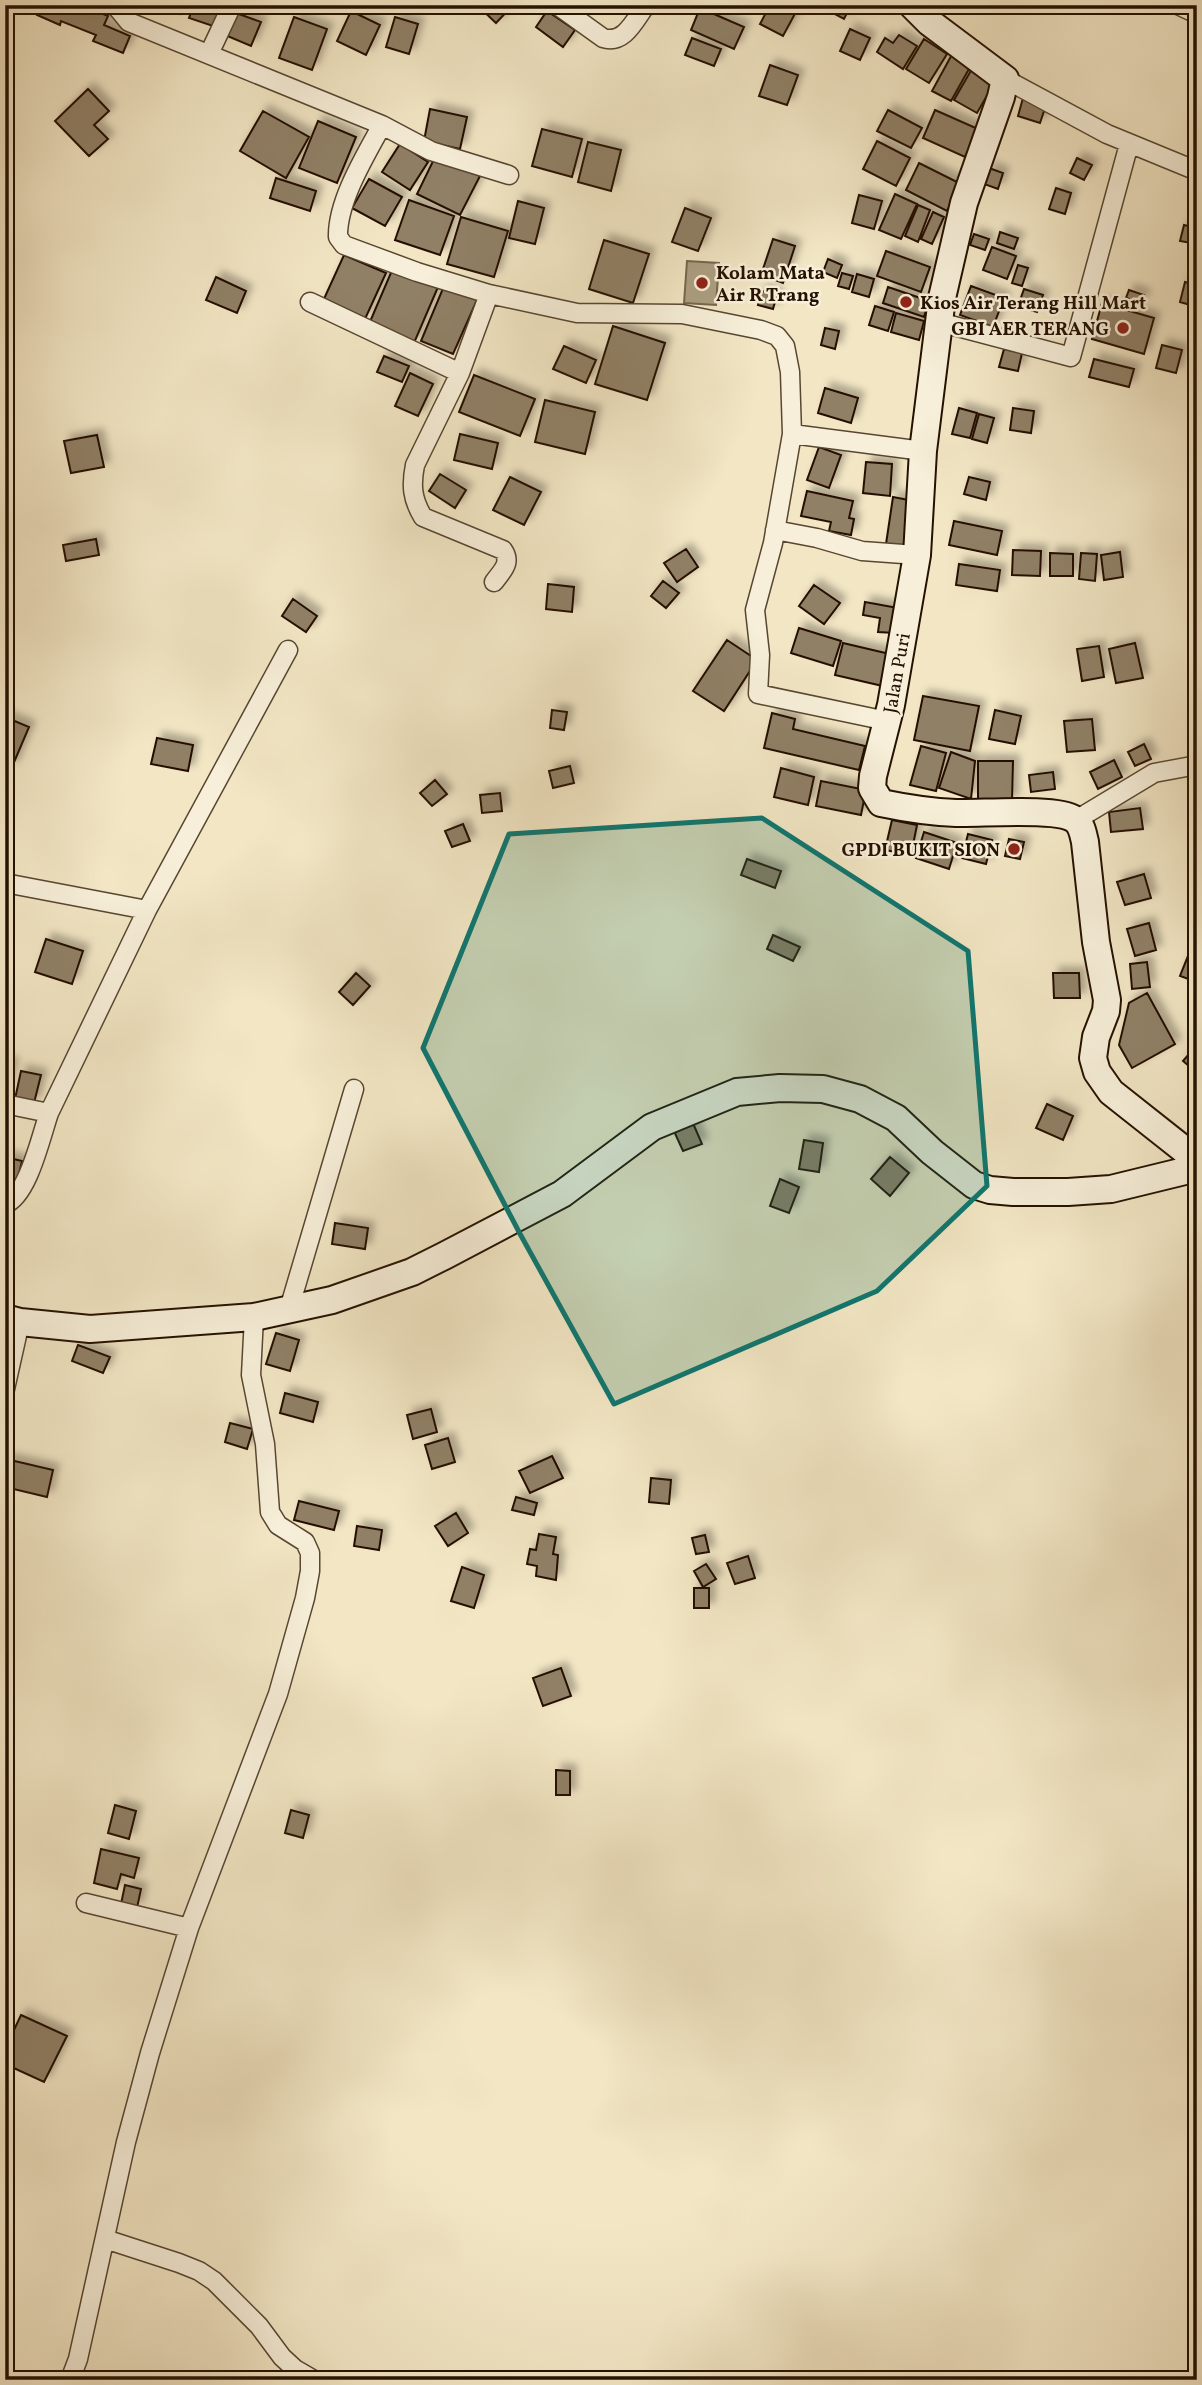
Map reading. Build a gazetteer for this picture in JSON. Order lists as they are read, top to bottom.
{
  "streets": {
    "street": ["Jalan Puri"]
  },
  "places": [
    "Kolam Mata Air R Trang",
    "Kios Air Terang Hill Mart",
    "GBI AER TERANG",
    "GPDI BUKIT SION"
  ]
}
